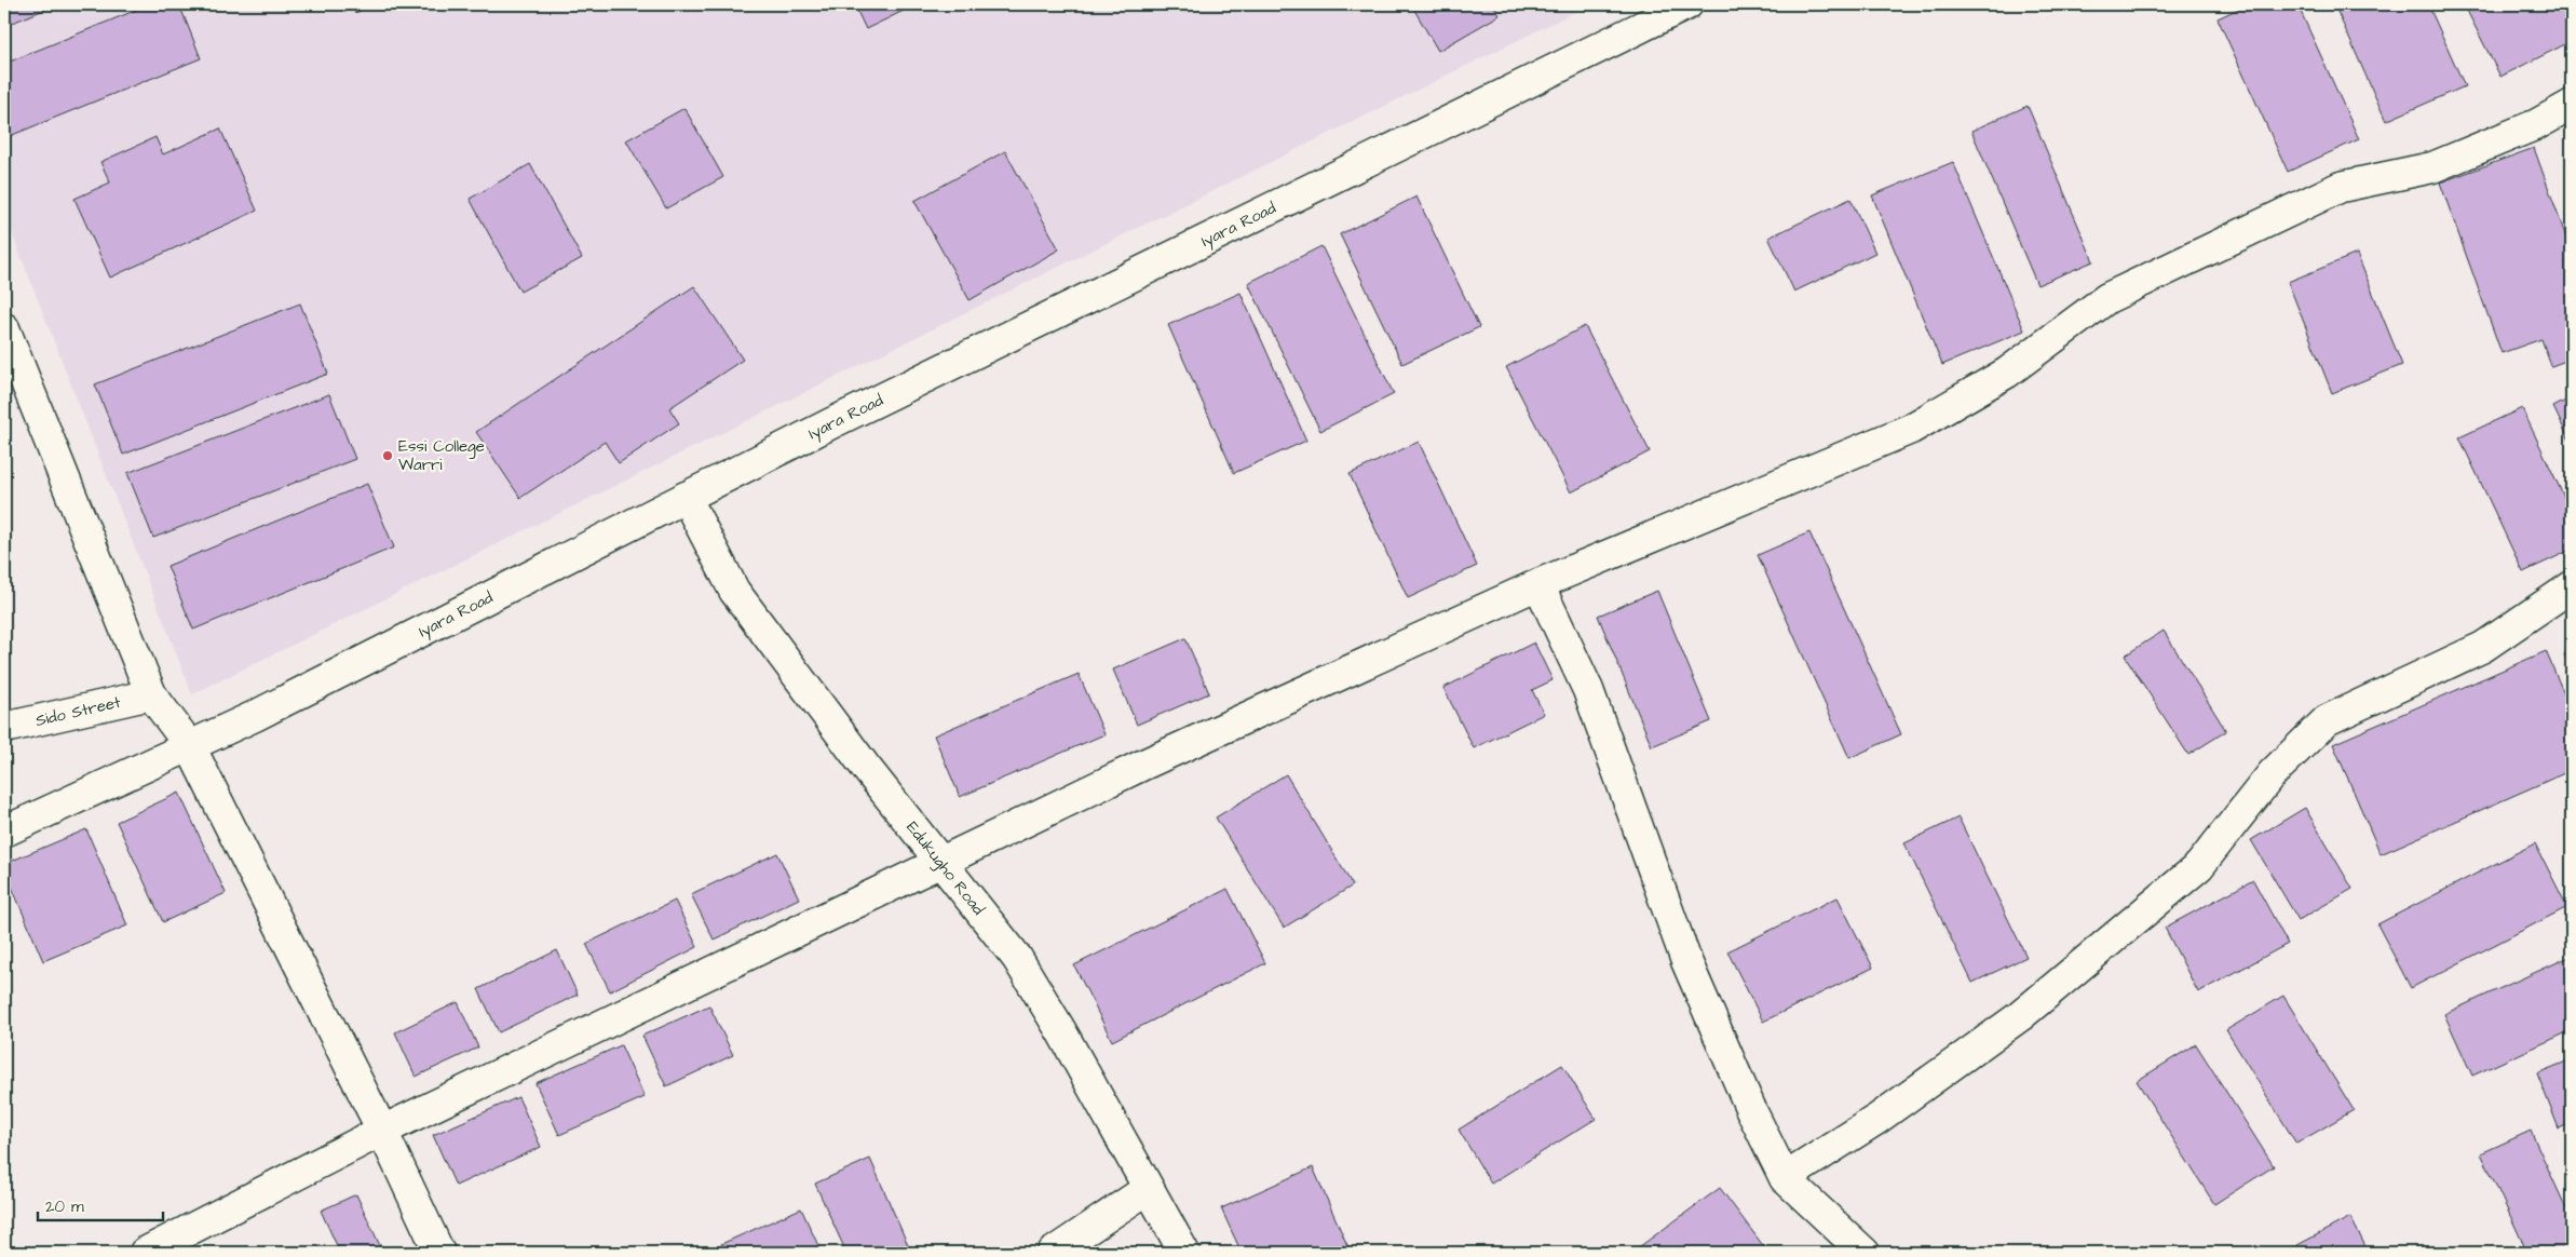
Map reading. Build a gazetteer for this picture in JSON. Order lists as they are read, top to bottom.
{
  "streets": {
    "street": ["Iyara Road", "Sido Street", "Edukugho Road"]
  },
  "crossings": [
    ["Iyara Road", "Edukugho Road"]
  ],
  "places": ["Essi College Warri"],
  "scale_bar": "20 m"
}
